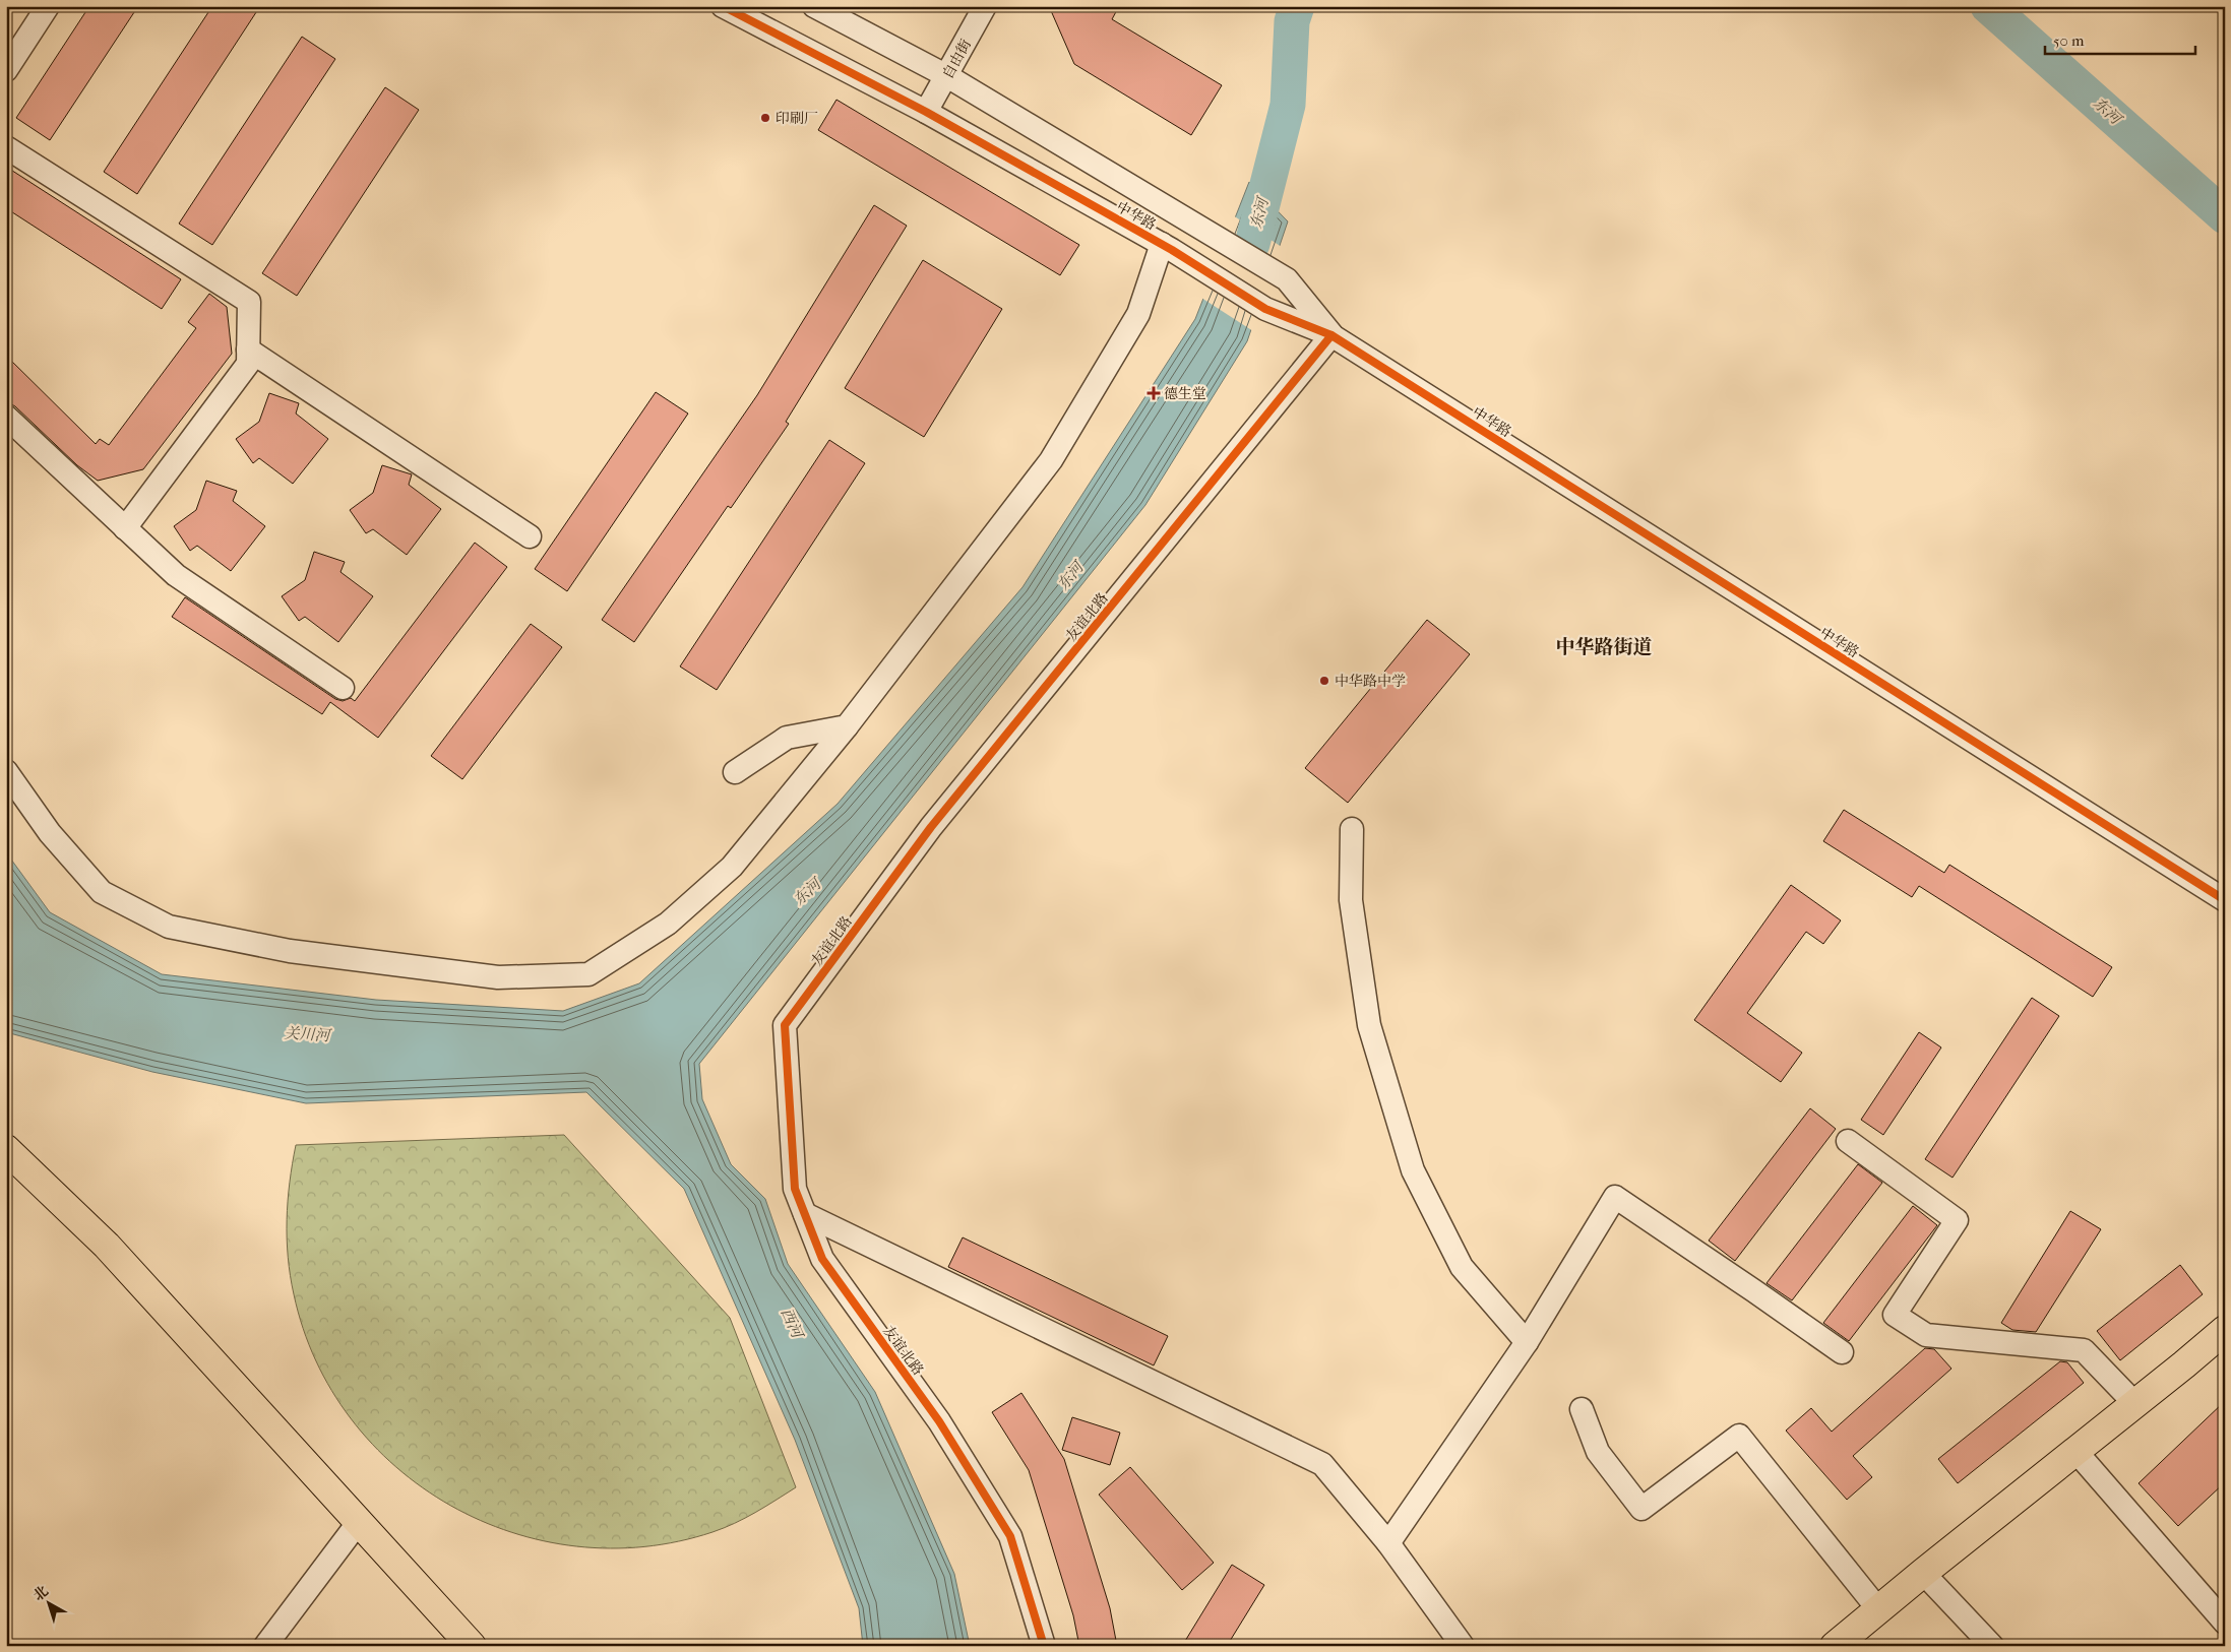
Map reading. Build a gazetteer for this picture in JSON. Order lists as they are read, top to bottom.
{
  "streets": {
    "street": ["自由街", "中华路", "友谊北路"]
  },
  "crossings": [
    ["自由街", "中华路"],
    ["中华路", "友谊北路"]
  ],
  "districts": ["中华路街道"],
  "water": ["东河", "关川河", "西河"],
  "places": {
    "other": ["印刷厂", "中华路中学"],
    "health": ["德生堂"]
  },
  "scale_bar": "50 m",
  "north": "top left"
}
